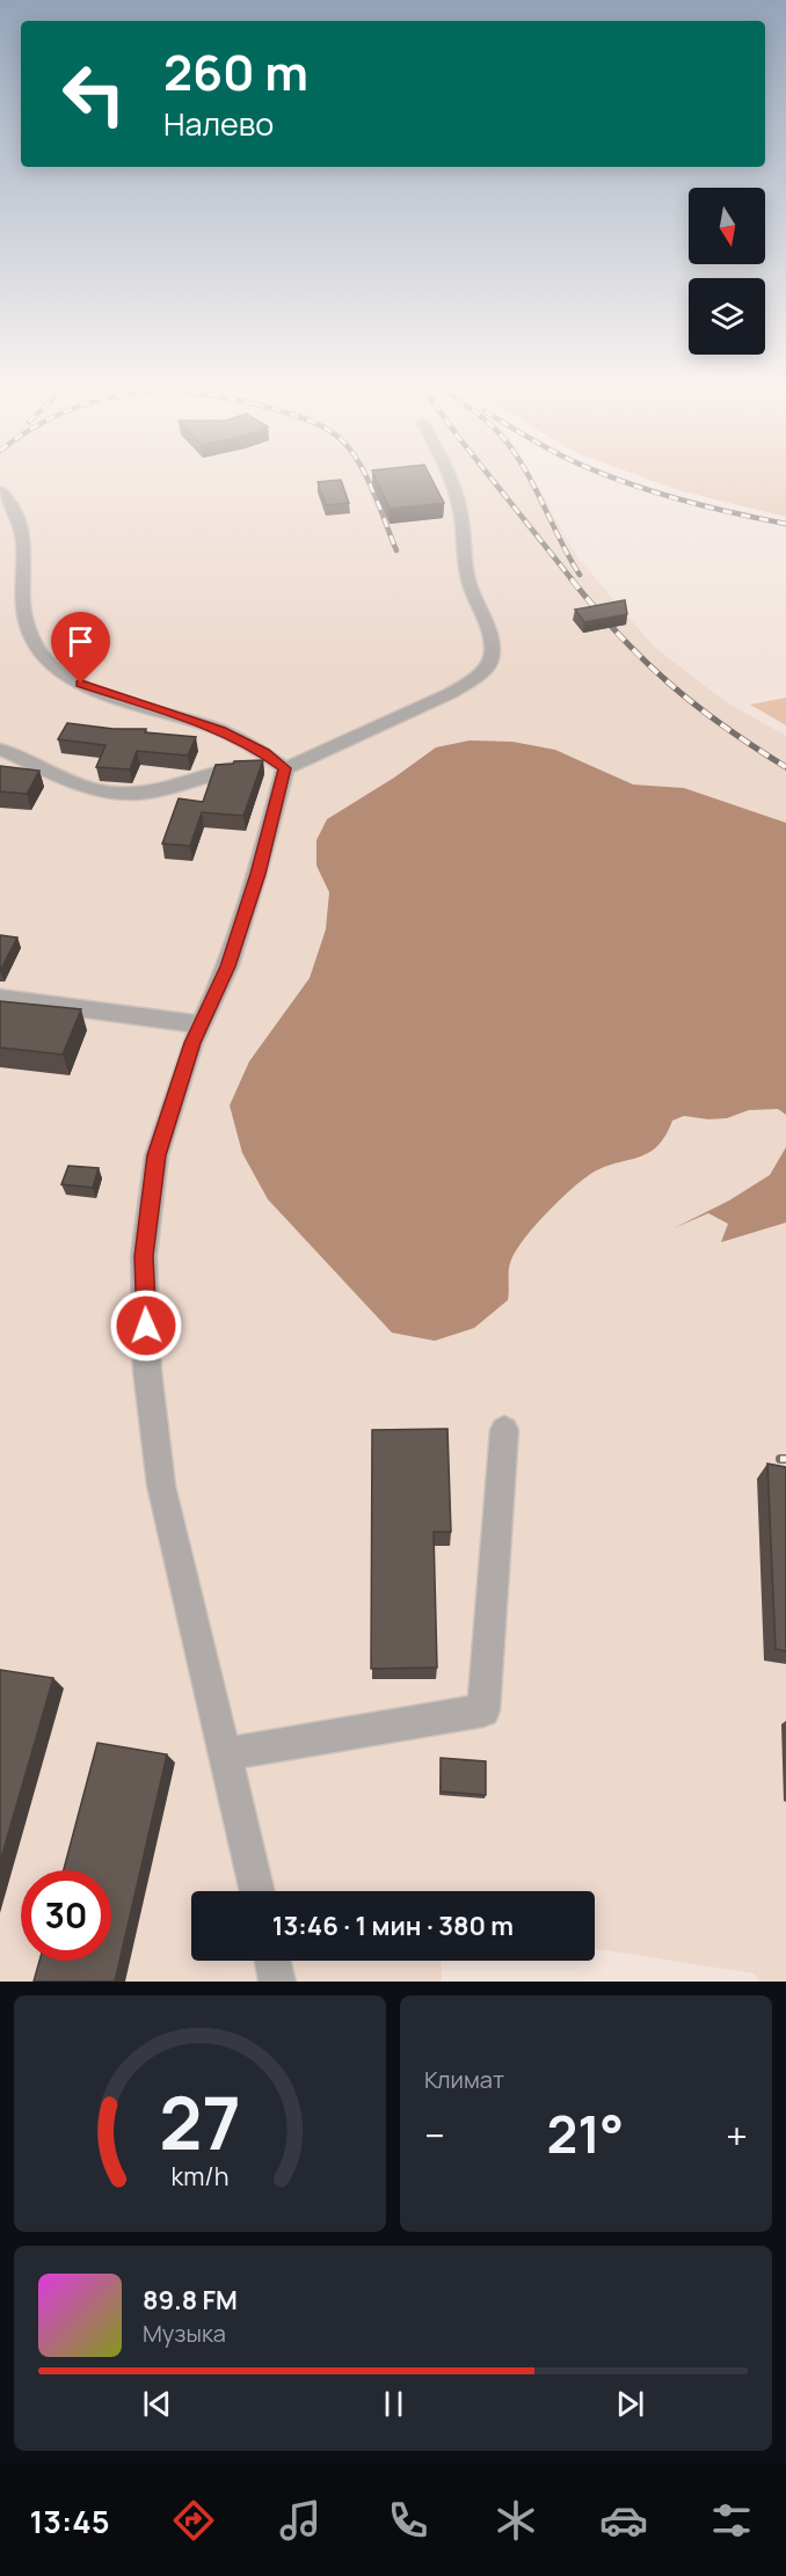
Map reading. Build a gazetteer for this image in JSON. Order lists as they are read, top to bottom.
{
  "north": "bottom",
  "page": {
    "turn": ["260 m", "Налево"],
    "limit": "30",
    "trip": "13:46 · 1 мин · 380 m",
    "tile": "Климат",
    "heat": ["−", "21°", "+"],
    "song": ["89.8 FM", "Музыка"],
    "tabs": "13:45",
    "gauge": ["27", "km/h"]
  }
}
